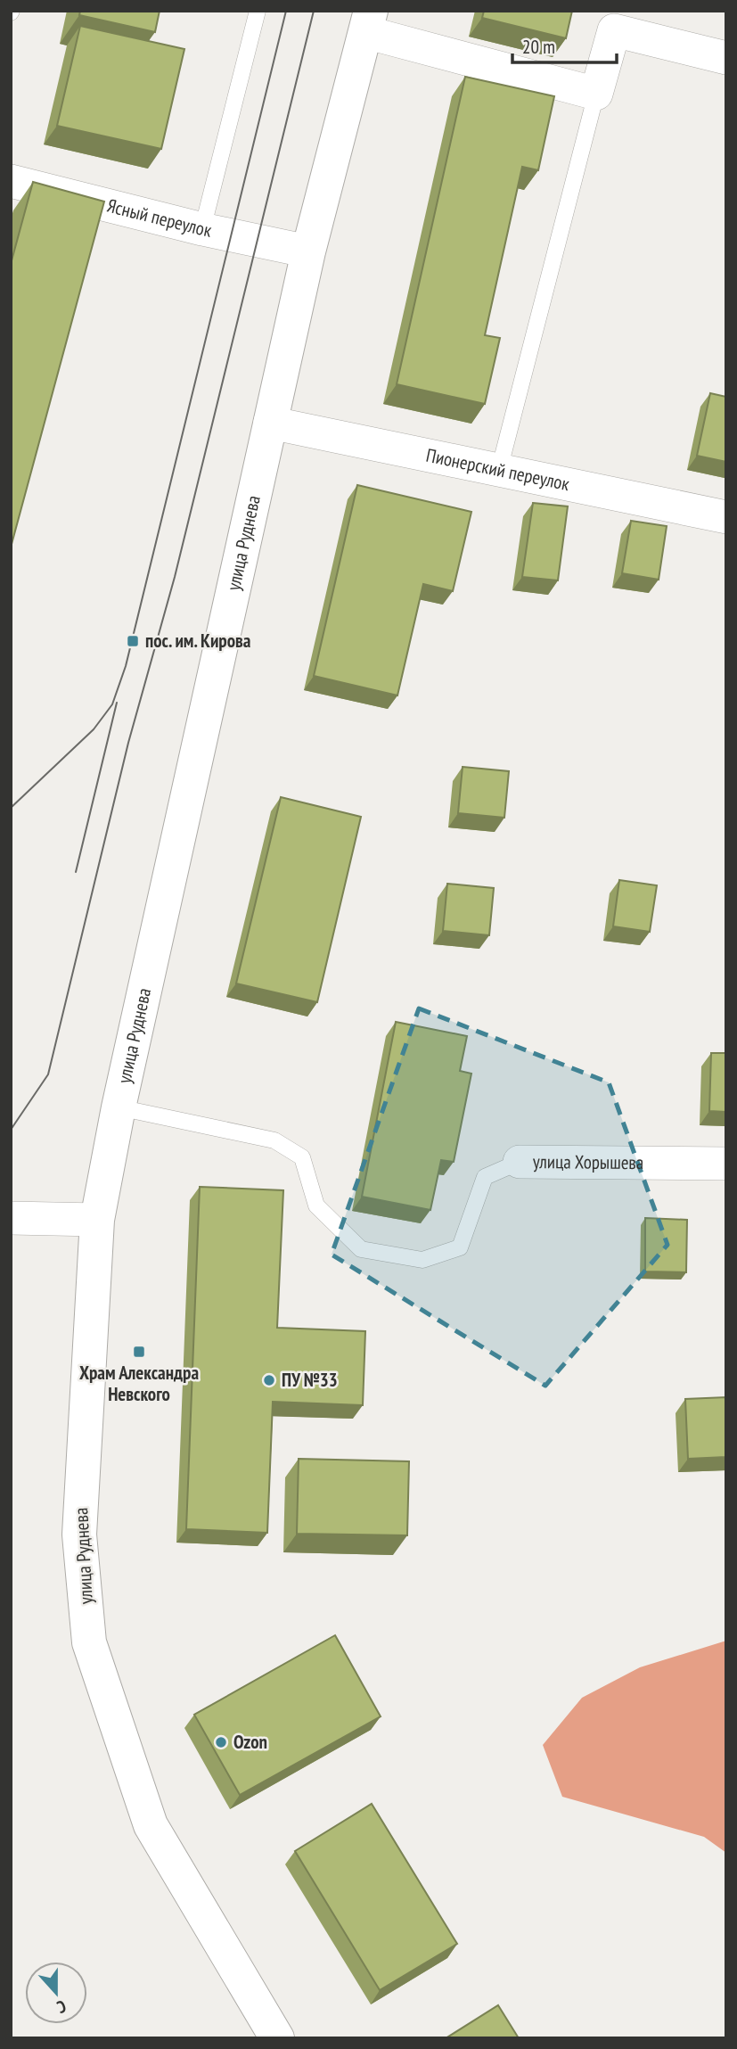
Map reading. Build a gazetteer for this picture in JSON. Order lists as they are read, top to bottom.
{
  "streets": {
    "main road": ["улица Руднева"],
    "street": ["Ясный переулок", "Пионерский переулок", "улица Хорышева"]
  },
  "crossings": [
    ["Ясный переулок", "улица Руднева"],
    ["Пионерский переулок", "улица Руднева"],
    ["улица Руднева", "улица Хорышева"]
  ],
  "places": {
    "transit": ["пос. им. Кирова", "Храм Александра Невского"],
    "other": ["ПУ №33", "Ozon"]
  },
  "scale_bar": "20 m",
  "north": "bottom"
}
